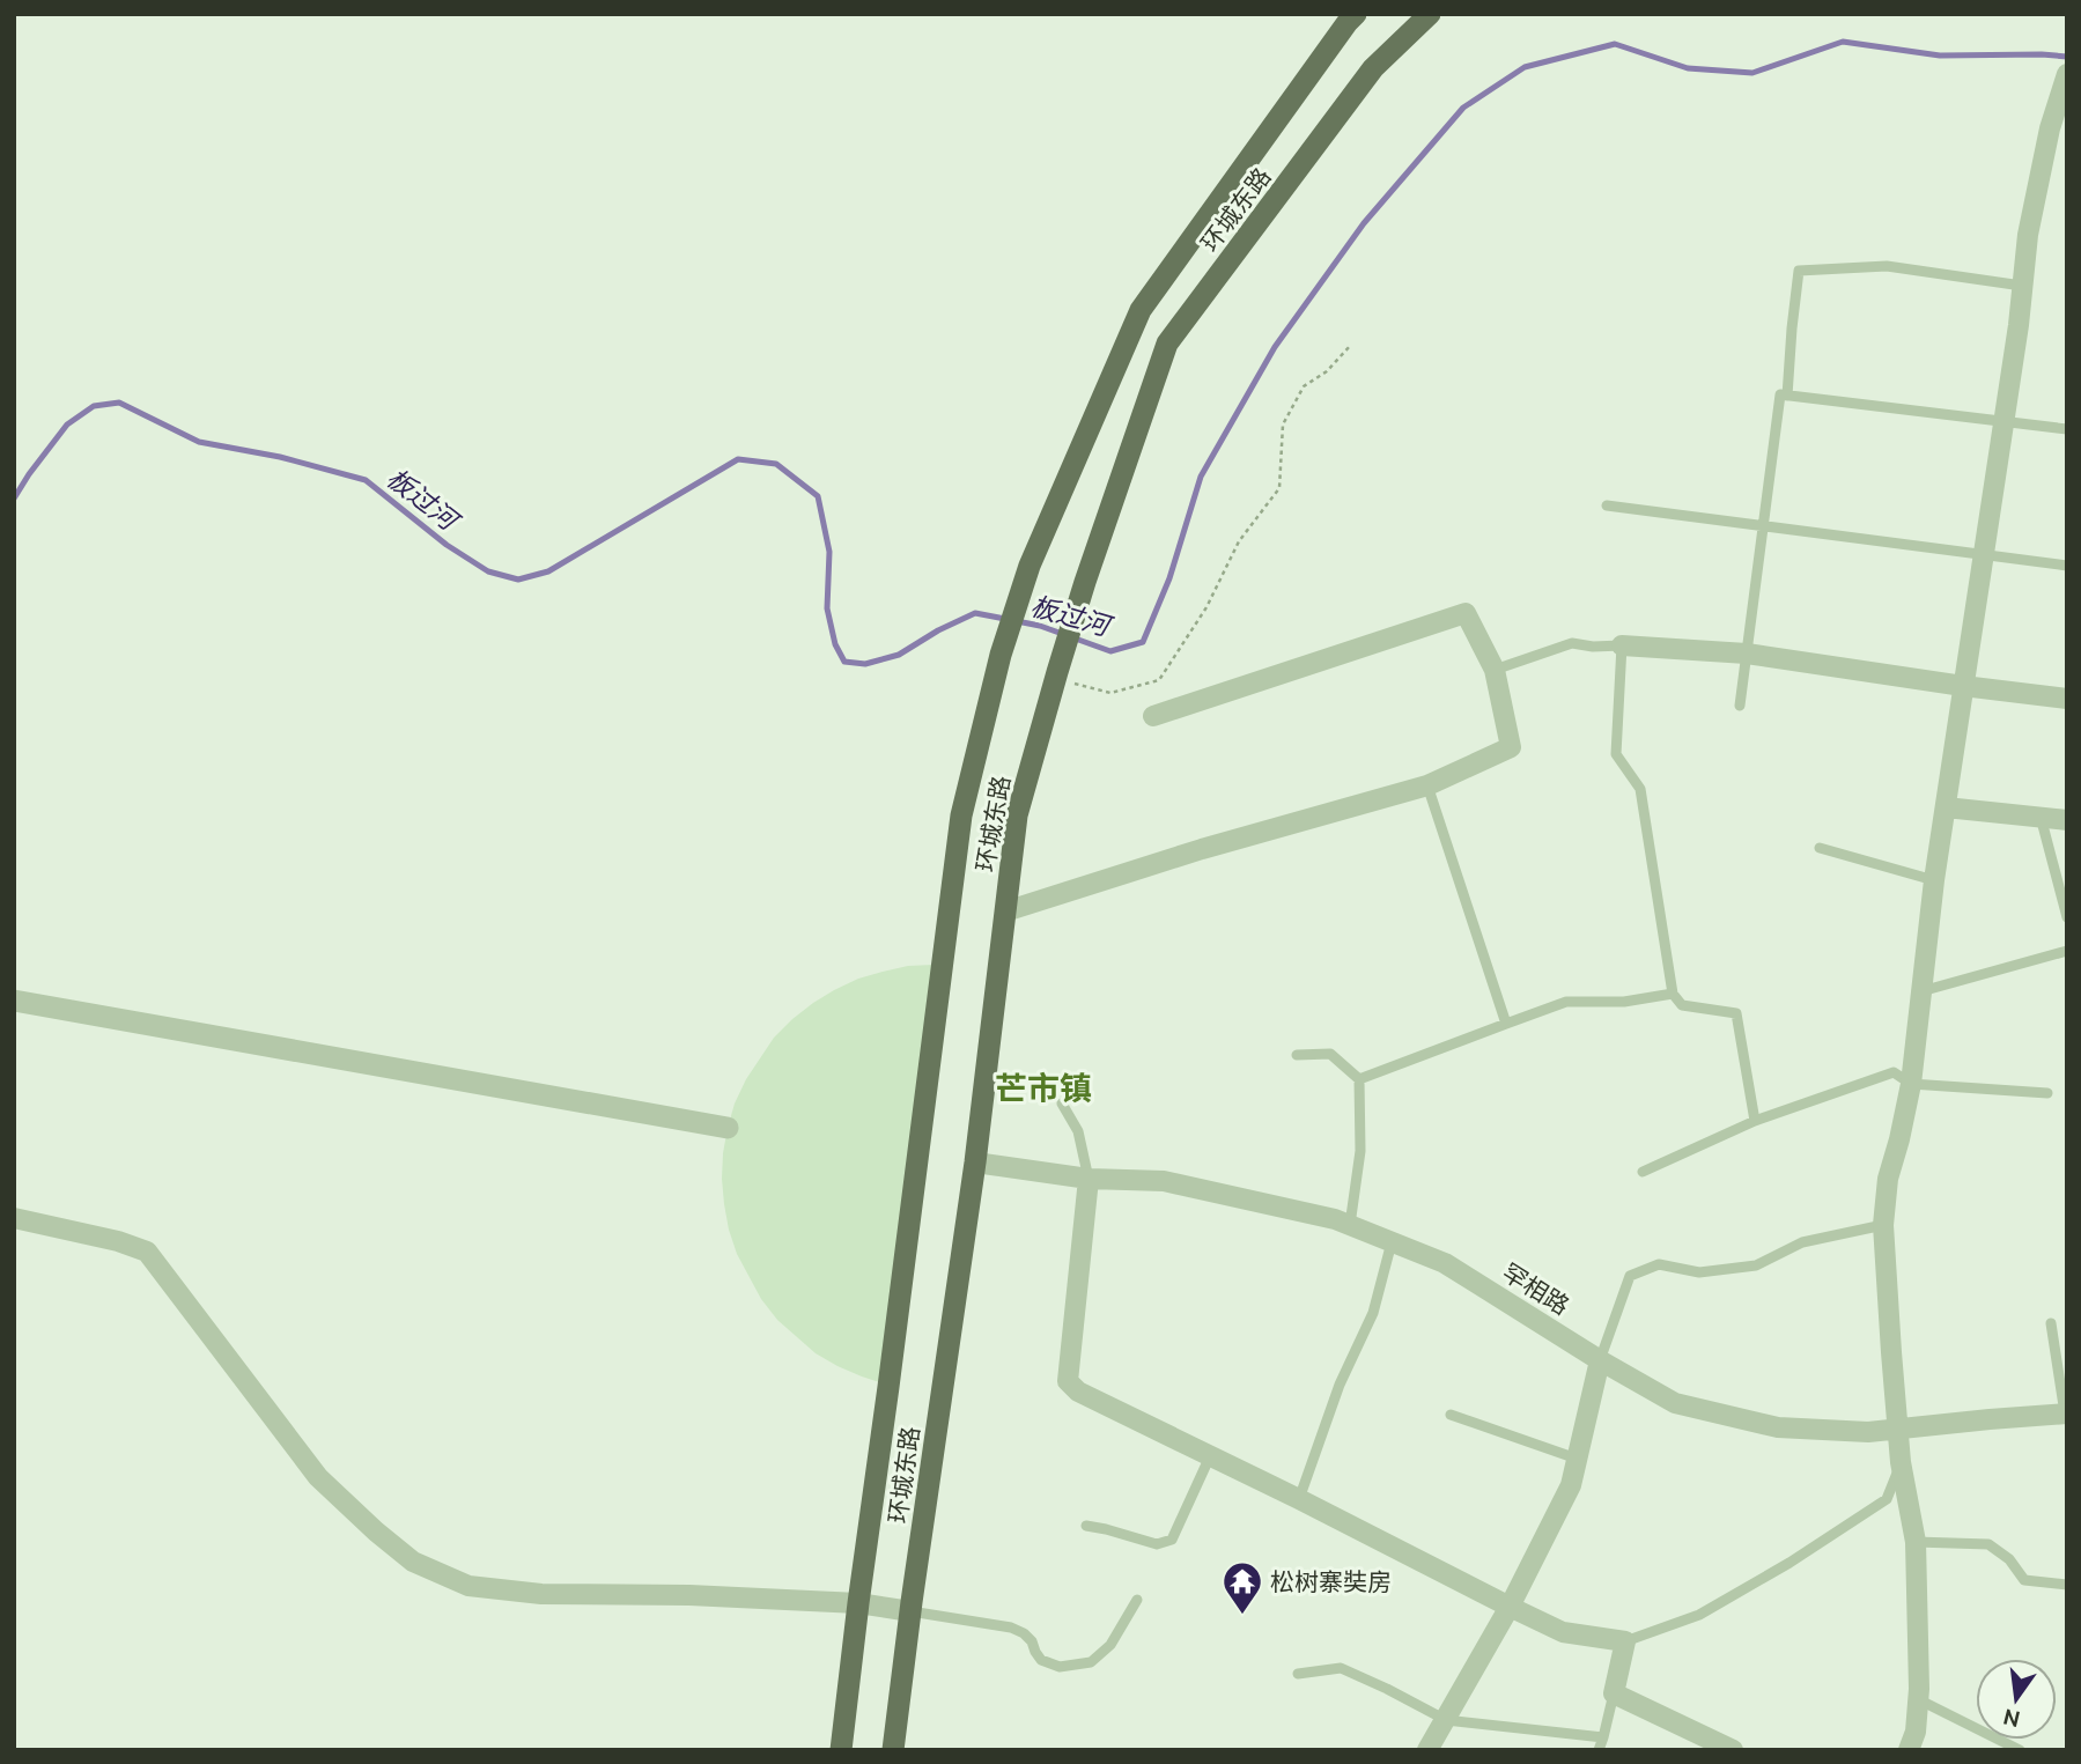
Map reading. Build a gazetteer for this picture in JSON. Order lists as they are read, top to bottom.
{
  "streets": {
    "main road": ["环城东路"],
    "street": ["罕相路"]
  },
  "crossings": [
    ["环城东路", "罕相路"]
  ],
  "districts": ["芒市镇"],
  "water": ["板过河"],
  "places": {
    "temple": ["松树寨奘房"]
  },
  "north": "bottom"
}
